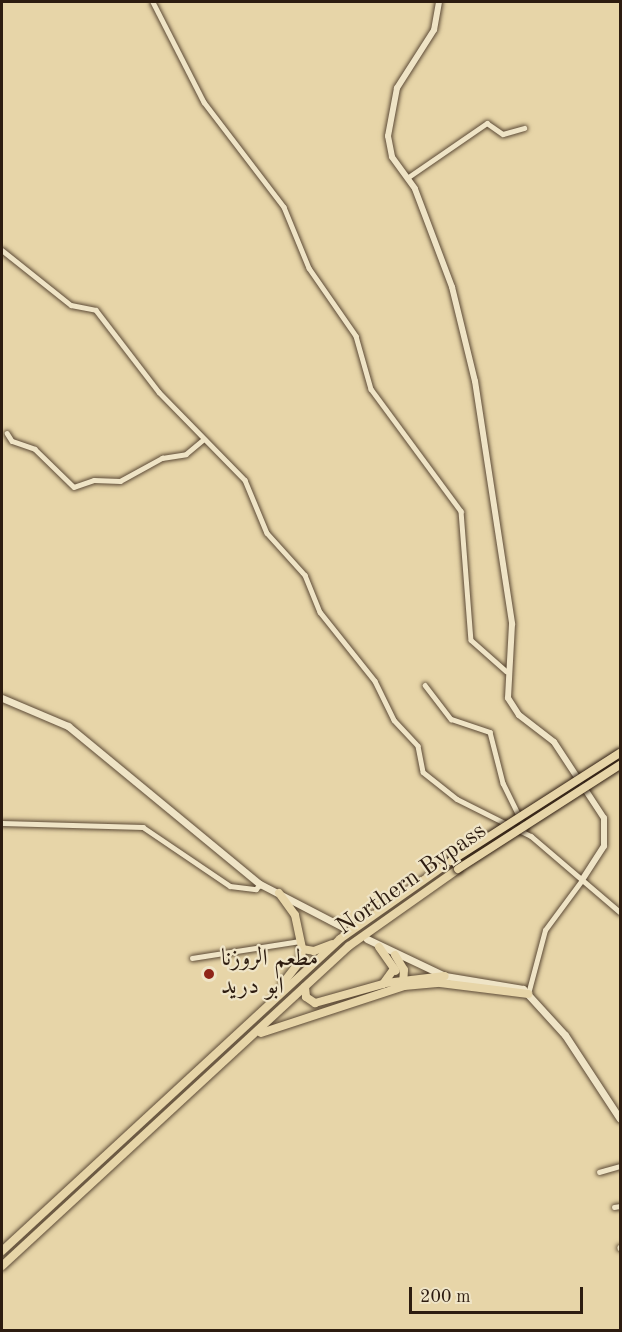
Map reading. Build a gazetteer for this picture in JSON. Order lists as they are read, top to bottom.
{
  "streets": {
    "highway": ["Northern Bypass"]
  },
  "places": ["مطعم الروزنا ابو دريد"],
  "scale_bar": "200 m"
}
